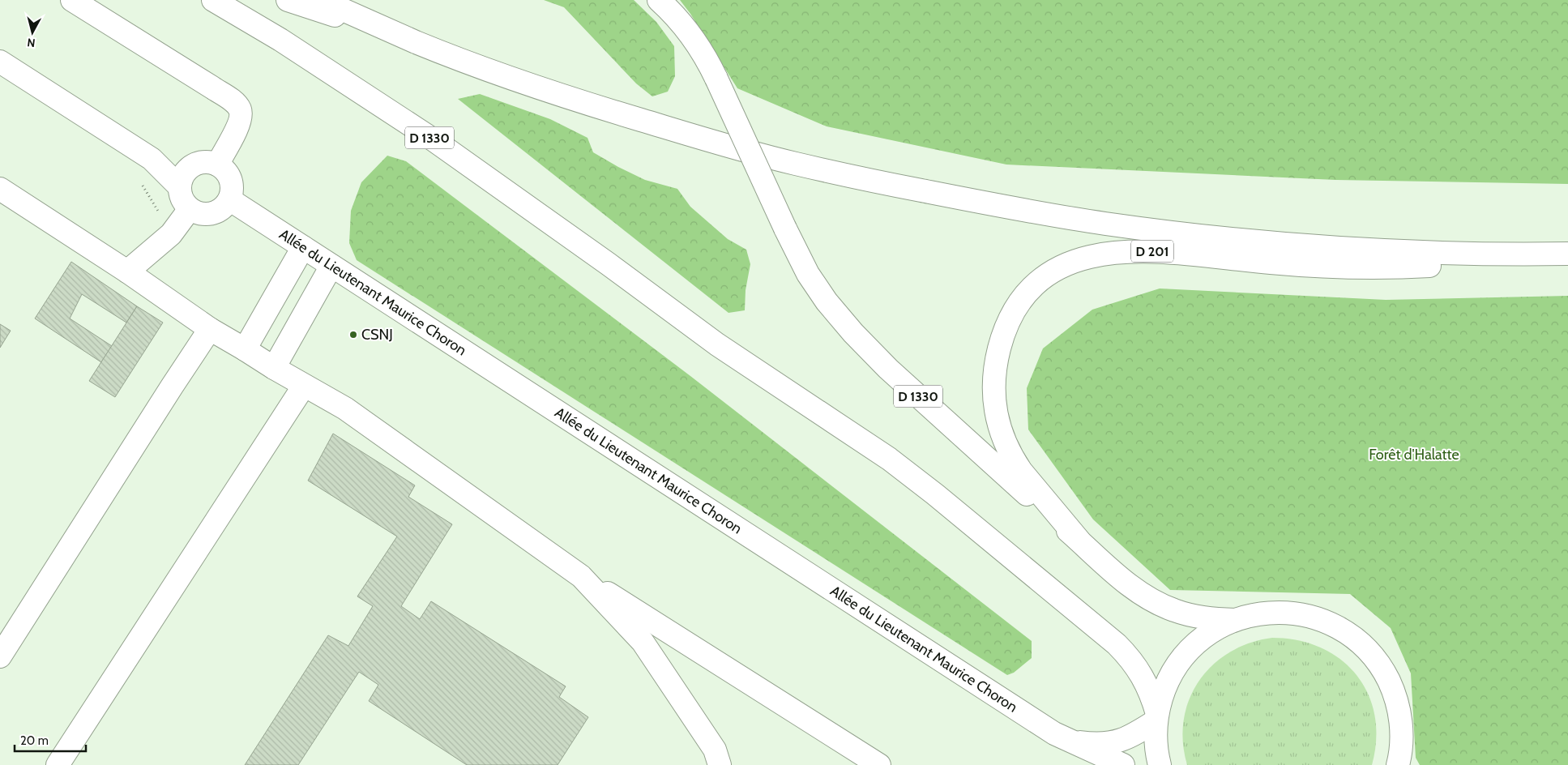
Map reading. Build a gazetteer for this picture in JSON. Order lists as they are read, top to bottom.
{
  "streets": {
    "main road": ["D 1330", "D 201", "Allée du Lieutenant Maurice Choron"]
  },
  "crossings": [
    ["D 1330", "D 201"],
    ["D 1330", "Allée du Lieutenant Maurice Choron"]
  ],
  "parks": ["Forêt d'Halatte"],
  "places": ["CSNJ"],
  "scale_bar": "20 m",
  "north": "bottom"
}
